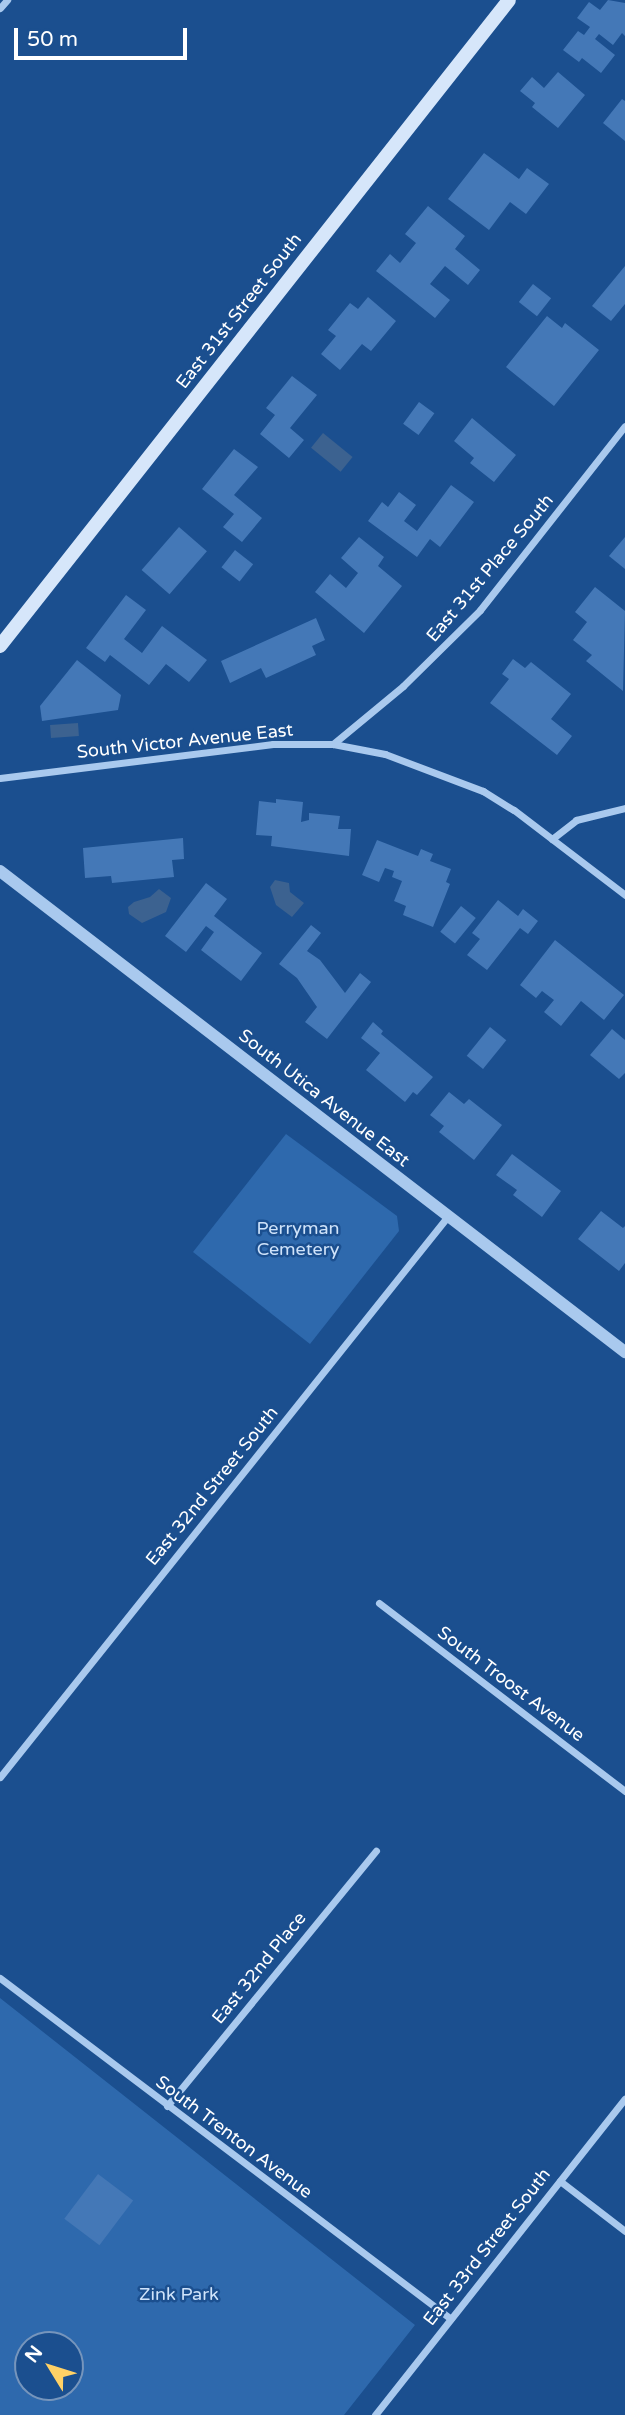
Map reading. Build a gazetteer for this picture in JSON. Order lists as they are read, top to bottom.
{
  "streets": {
    "main road": ["East 31st Street South"],
    "street": [
      "East 31st Place South",
      "South Victor Avenue East",
      "South Utica Avenue East",
      "East 32nd Street South",
      "South Troost Avenue",
      "East 32nd Place",
      "South Trenton Avenue",
      "East 33rd Street South"
    ]
  },
  "crossings": [
    ["East 31st Place South", "South Victor Avenue East"],
    ["South Utica Avenue East", "East 32nd Street South"],
    ["East 32nd Place", "South Trenton Avenue"],
    ["South Trenton Avenue", "East 33rd Street South"]
  ],
  "parks": ["Perryman Cemetery", "Zink Park"],
  "scale_bar": "50 m",
  "north": "top left"
}
